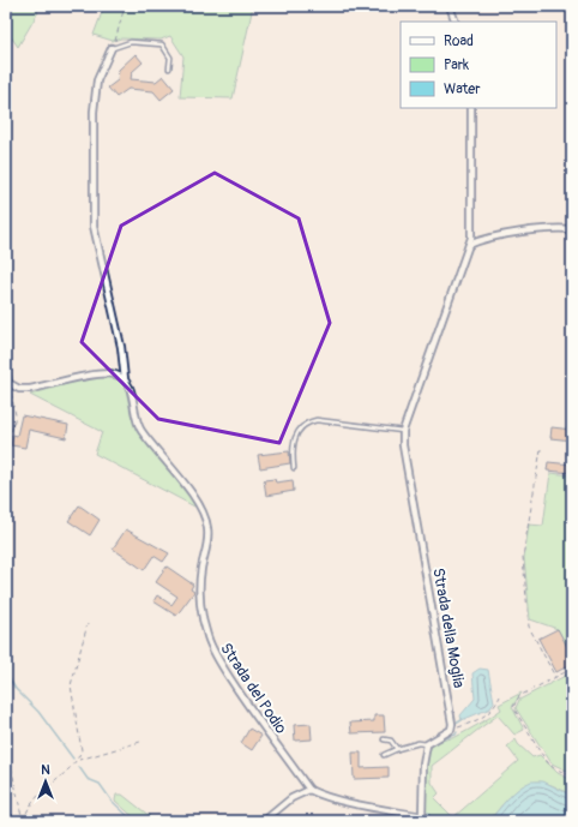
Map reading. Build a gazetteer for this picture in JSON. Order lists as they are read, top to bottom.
{
  "streets": {
    "street": ["Strada della Moglia", "Strada del Podio"]
  },
  "legend": ["Road", "Park", "Water"],
  "north": "top"
}
